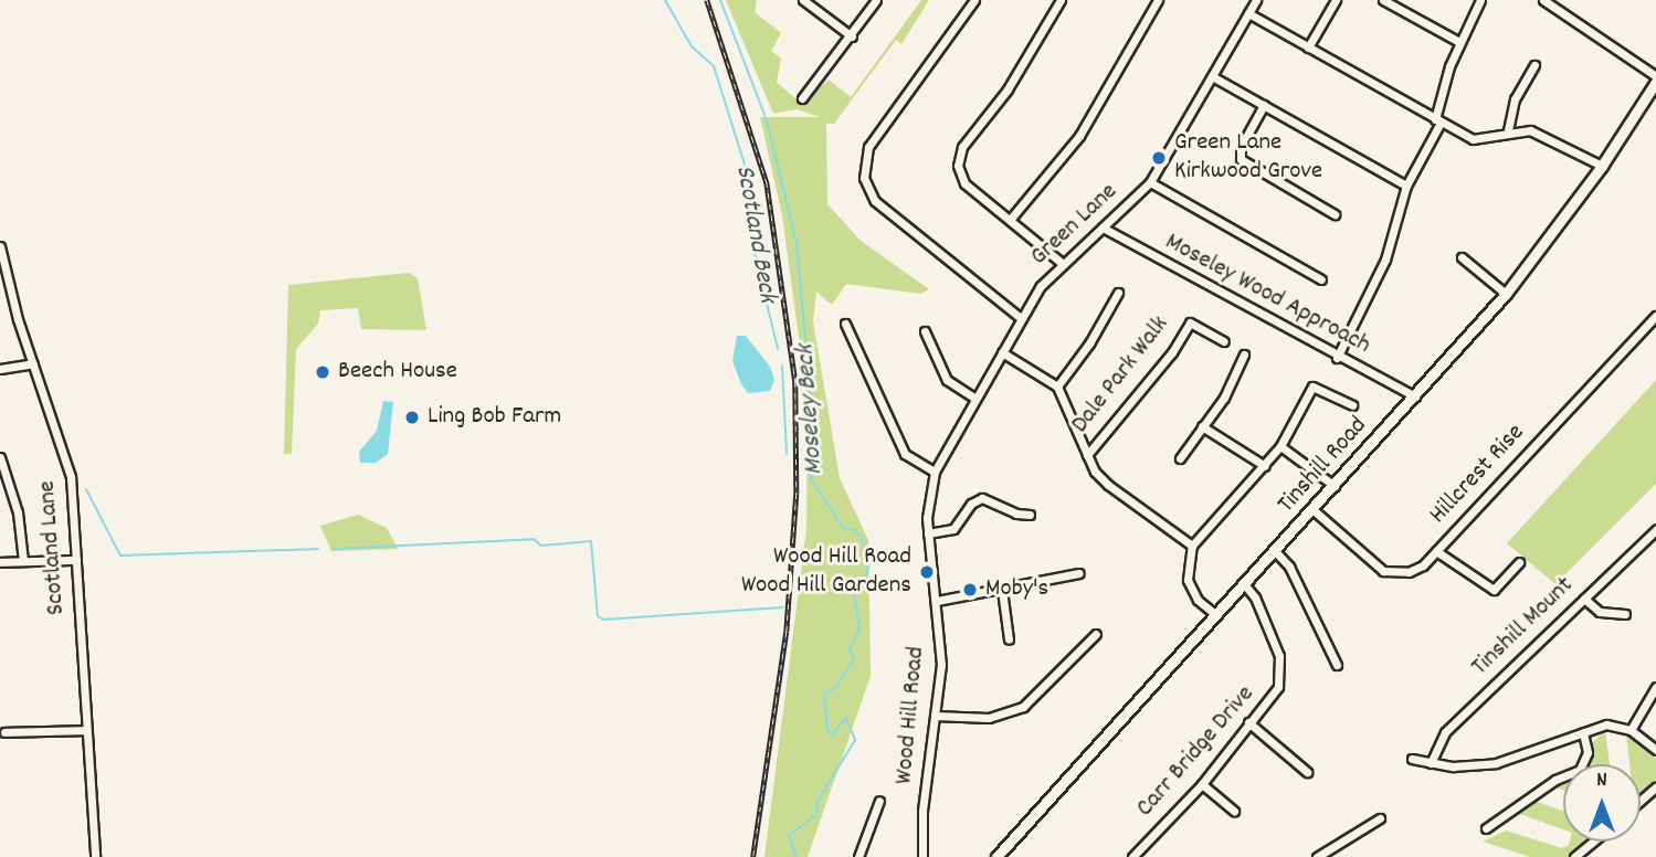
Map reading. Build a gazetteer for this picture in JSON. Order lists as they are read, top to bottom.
{
  "streets": {
    "street": [
      "Green Lane",
      "Moseley Wood Approach",
      "Dale Park Walk",
      "Tinshill Road",
      "Hillcrest Rise",
      "Scotland Lane",
      "Tinshill Mount",
      "Wood Hill Road",
      "Carr Bridge Drive"
    ]
  },
  "crossings": [
    ["Green Lane", "Moseley Wood Approach"],
    ["Green Lane", "Wood Hill Road"],
    ["Moseley Wood Approach", "Tinshill Road"],
    ["Tinshill Road", "Hillcrest Rise"],
    ["Tinshill Road", "Carr Bridge Drive"]
  ],
  "water": ["Scotland Beck", "Moseley Beck"],
  "places": [
    "Green Lane Kirkwood Grove",
    "Beech House",
    "Ling Bob Farm",
    "Wood Hill Road Wood Hill Gardens",
    "Moby's"
  ],
  "north": "top"
}
